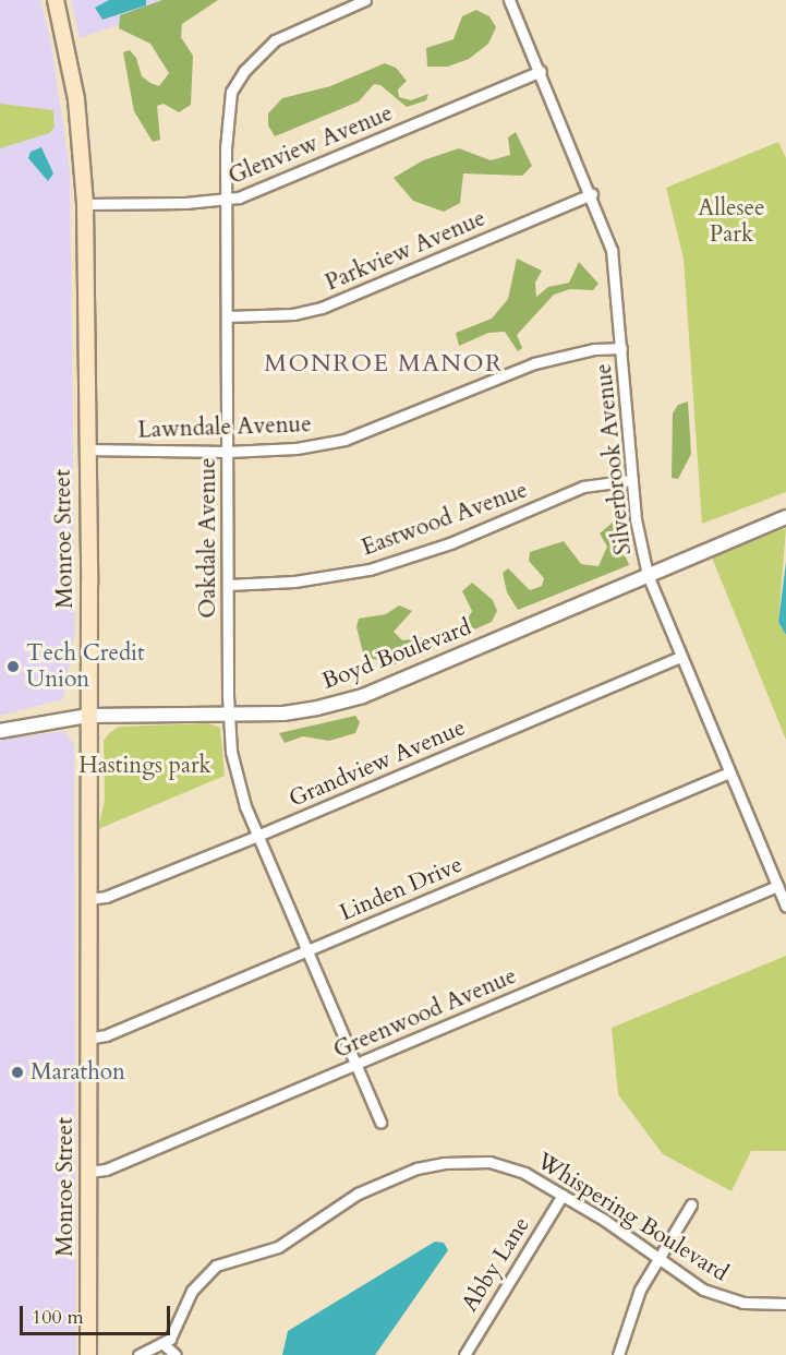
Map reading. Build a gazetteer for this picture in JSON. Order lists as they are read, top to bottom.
{
  "streets": {
    "main road": ["Monroe Street"],
    "street": [
      "Glenview Avenue",
      "Parkview Avenue",
      "Lawndale Avenue",
      "Silverbrook Avenue",
      "Eastwood Avenue",
      "Oakdale Avenue",
      "Boyd Boulevard",
      "Grandview Avenue",
      "Linden Drive",
      "Greenwood Avenue",
      "Whispering Boulevard",
      "Abby Lane"
    ]
  },
  "crossings": [
    ["Glenview Avenue", "Silverbrook Avenue"],
    ["Glenview Avenue", "Oakdale Avenue"],
    ["Glenview Avenue", "Monroe Street"],
    ["Parkview Avenue", "Silverbrook Avenue"],
    ["Parkview Avenue", "Oakdale Avenue"],
    ["Lawndale Avenue", "Silverbrook Avenue"],
    ["Lawndale Avenue", "Oakdale Avenue"],
    ["Lawndale Avenue", "Monroe Street"],
    ["Silverbrook Avenue", "Eastwood Avenue"],
    ["Silverbrook Avenue", "Boyd Boulevard"],
    ["Silverbrook Avenue", "Grandview Avenue"],
    ["Silverbrook Avenue", "Linden Drive"],
    ["Silverbrook Avenue", "Greenwood Avenue"],
    ["Eastwood Avenue", "Oakdale Avenue"],
    ["Oakdale Avenue", "Boyd Boulevard"],
    ["Oakdale Avenue", "Grandview Avenue"],
    ["Oakdale Avenue", "Linden Drive"],
    ["Oakdale Avenue", "Greenwood Avenue"],
    ["Monroe Street", "Boyd Boulevard"],
    ["Monroe Street", "Grandview Avenue"],
    ["Monroe Street", "Linden Drive"],
    ["Monroe Street", "Greenwood Avenue"],
    ["Whispering Boulevard", "Abby Lane"]
  ],
  "districts": ["MONROE MANOR"],
  "parks": ["Allesee Park", "Hastings park"],
  "places": ["Tech Credit Union", "Marathon"],
  "scale_bar": "100 m"
}
